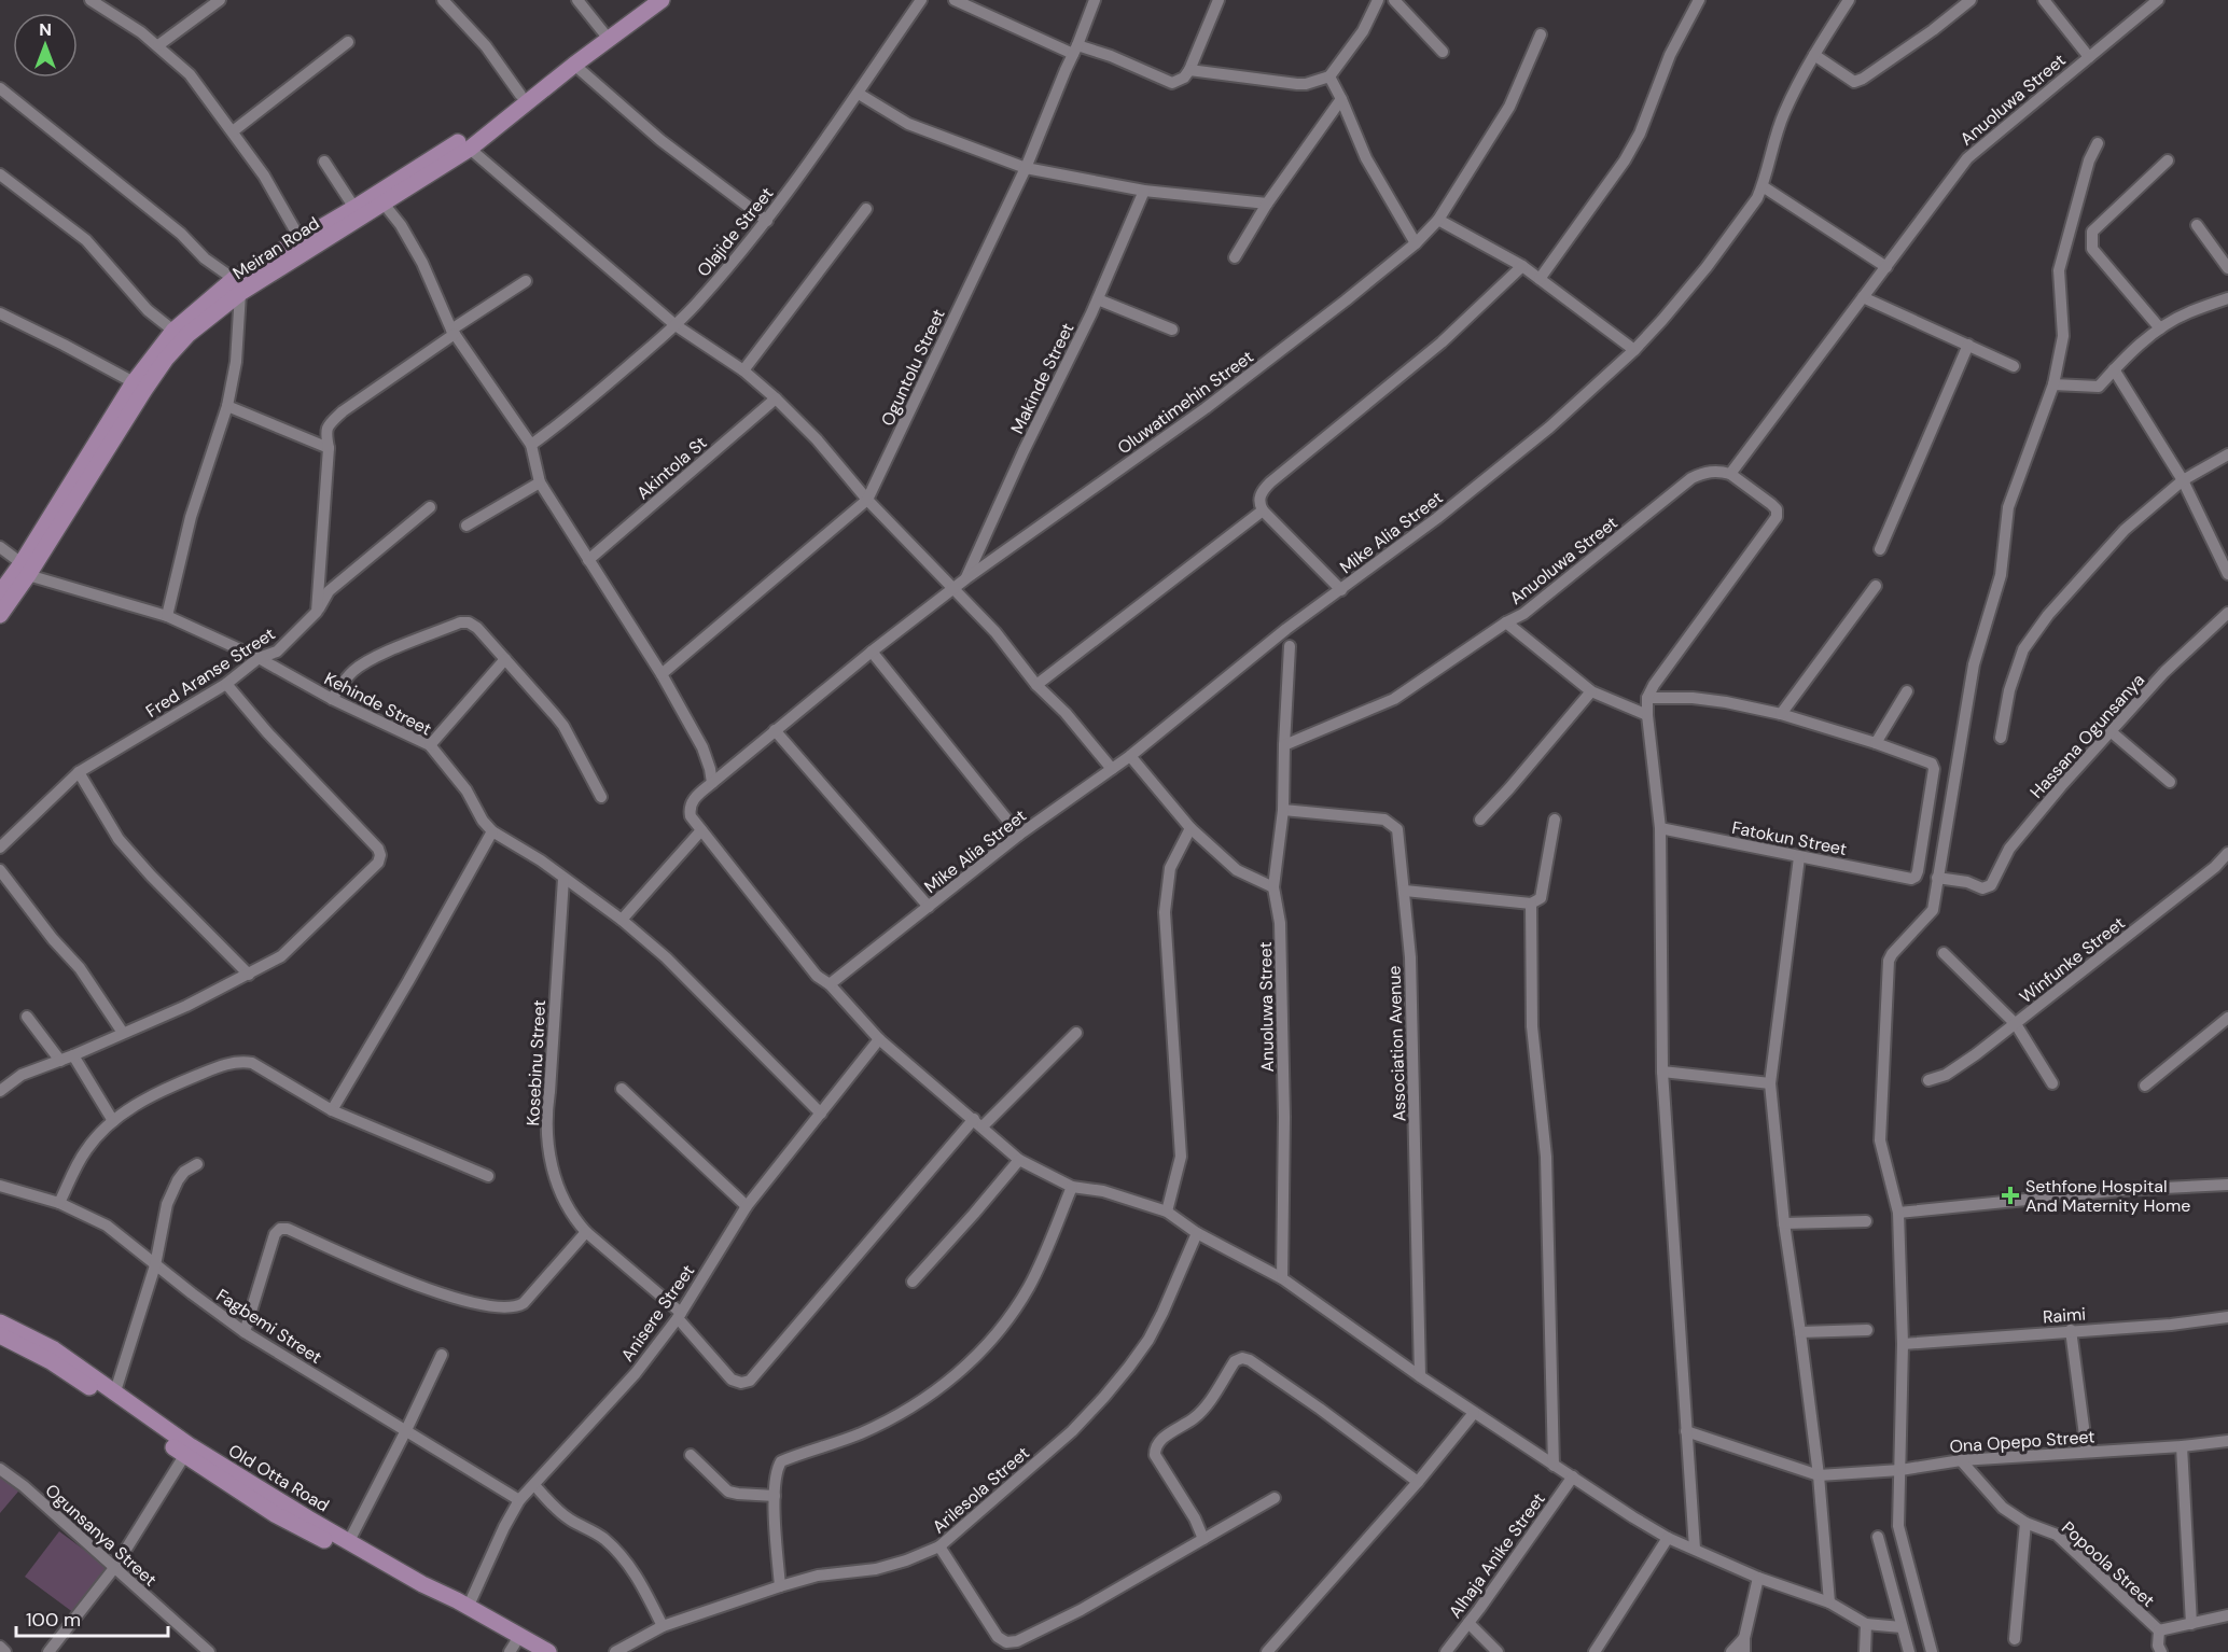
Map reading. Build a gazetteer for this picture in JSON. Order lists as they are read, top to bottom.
{
  "streets": {
    "main road": ["Meiran Road", "Old Otta Road"],
    "street": [
      "Anuoluwa Street",
      "Olajide Street",
      "Oguntolu Street",
      "Makinde Street",
      "Oluwatimehin Street",
      "Akintola St",
      "Mike Alia Street",
      "Fred Aranse Street",
      "Kehinde Street",
      "Hassana Ogunsanya",
      "Fatokun Street",
      "Winfunke Street",
      "Association Avenue",
      "Kosebinu Street",
      "Anisere Street",
      "Raimi",
      "Fagbemi Street",
      "Ona Opepo Street",
      "Arilesola Street",
      "Ogunsanya Street",
      "Alhaja Anike Street",
      "Popoola Street"
    ]
  },
  "crossings": [
    ["Anuoluwa Street", "Association Avenue"],
    ["Meiran Road", "Kehinde Street"],
    ["Makinde Street", "Oluwatimehin Street"],
    ["Fred Aranse Street", "Kehinde Street"],
    ["Kehinde Street", "Kosebinu Street"],
    ["Kehinde Street", "Anisere Street"],
    ["Kosebinu Street", "Anisere Street"],
    ["Anisere Street", "Fagbemi Street"],
    ["Anisere Street", "Old Otta Road"],
    ["Ona Opepo Street", "Popoola Street"]
  ],
  "places": {
    "health": ["Sethfone Hospital And Maternity Home"]
  },
  "scale_bar": "100 m",
  "north": "top"
}
